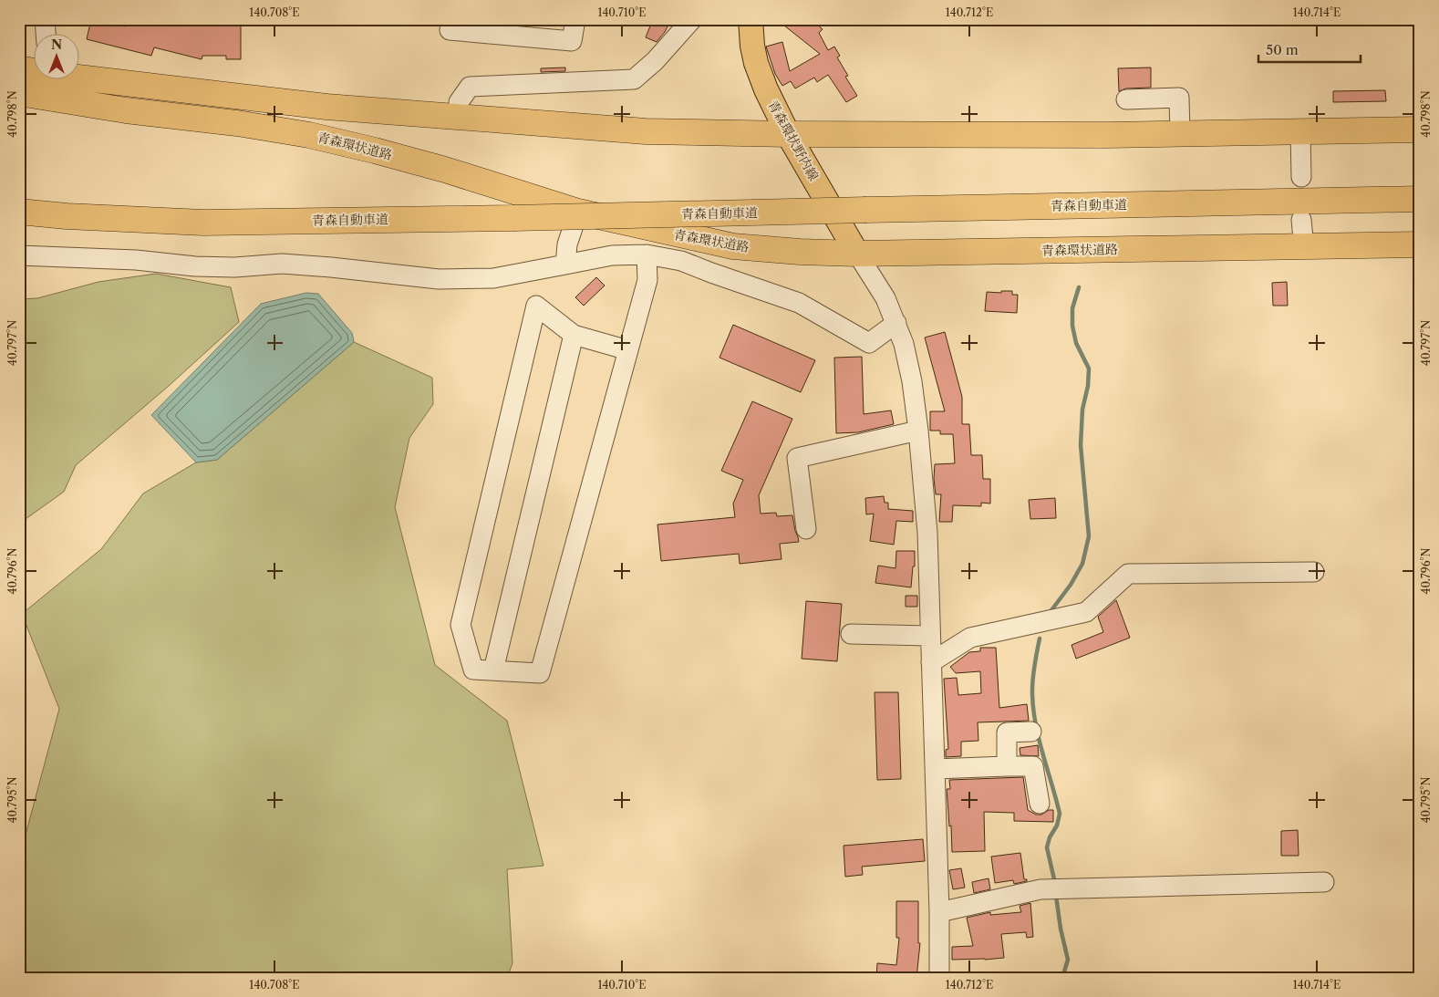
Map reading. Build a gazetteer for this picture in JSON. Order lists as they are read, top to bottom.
{
  "streets": {
    "highway": ["青森環状道路", "青森自動車道"],
    "main road": ["青森環状野内線"]
  },
  "crossings": [
    ["青森環状野内線", "青森環状道路"]
  ],
  "scale_bar": "50 m",
  "north": "top",
  "coordinates": [
    "140.708°E",
    "140.710°E",
    "140.712°E",
    "140.714°E",
    "40.798°N",
    "40.797°N",
    "40.796°N",
    "40.795°N"
  ]
}
